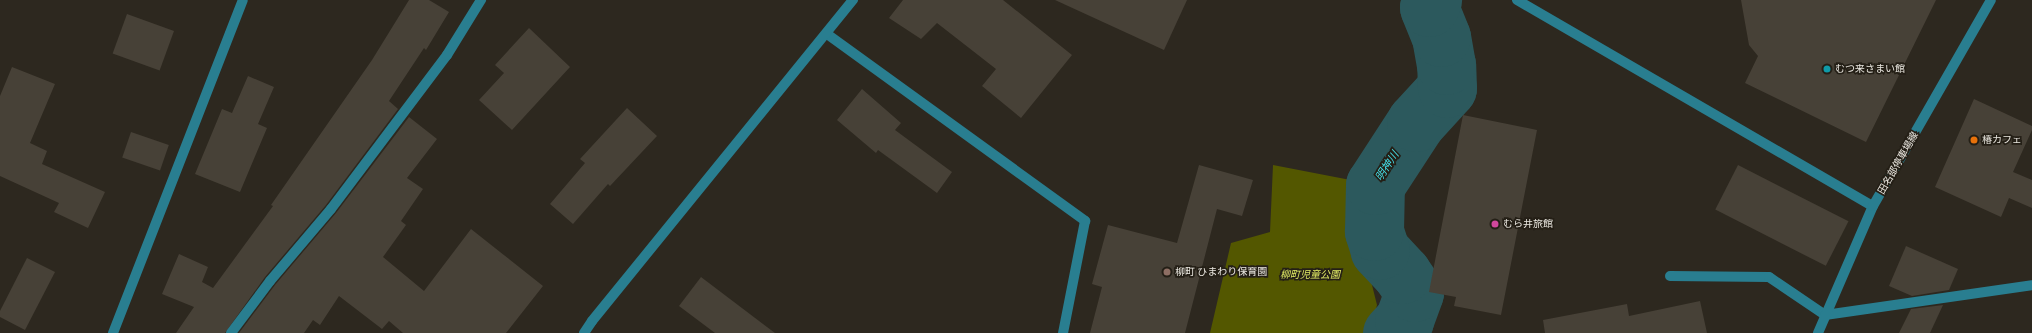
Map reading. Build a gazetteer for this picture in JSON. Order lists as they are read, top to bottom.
{
  "streets": {
    "street": ["田名部停車場線"]
  },
  "water": ["明神川"],
  "parks": ["柳町児童公園"],
  "places": [
    "むつ来さまい館",
    "椿カフェ",
    "むら井旅館",
    "柳町 ひまわり保育園"
  ]
}
